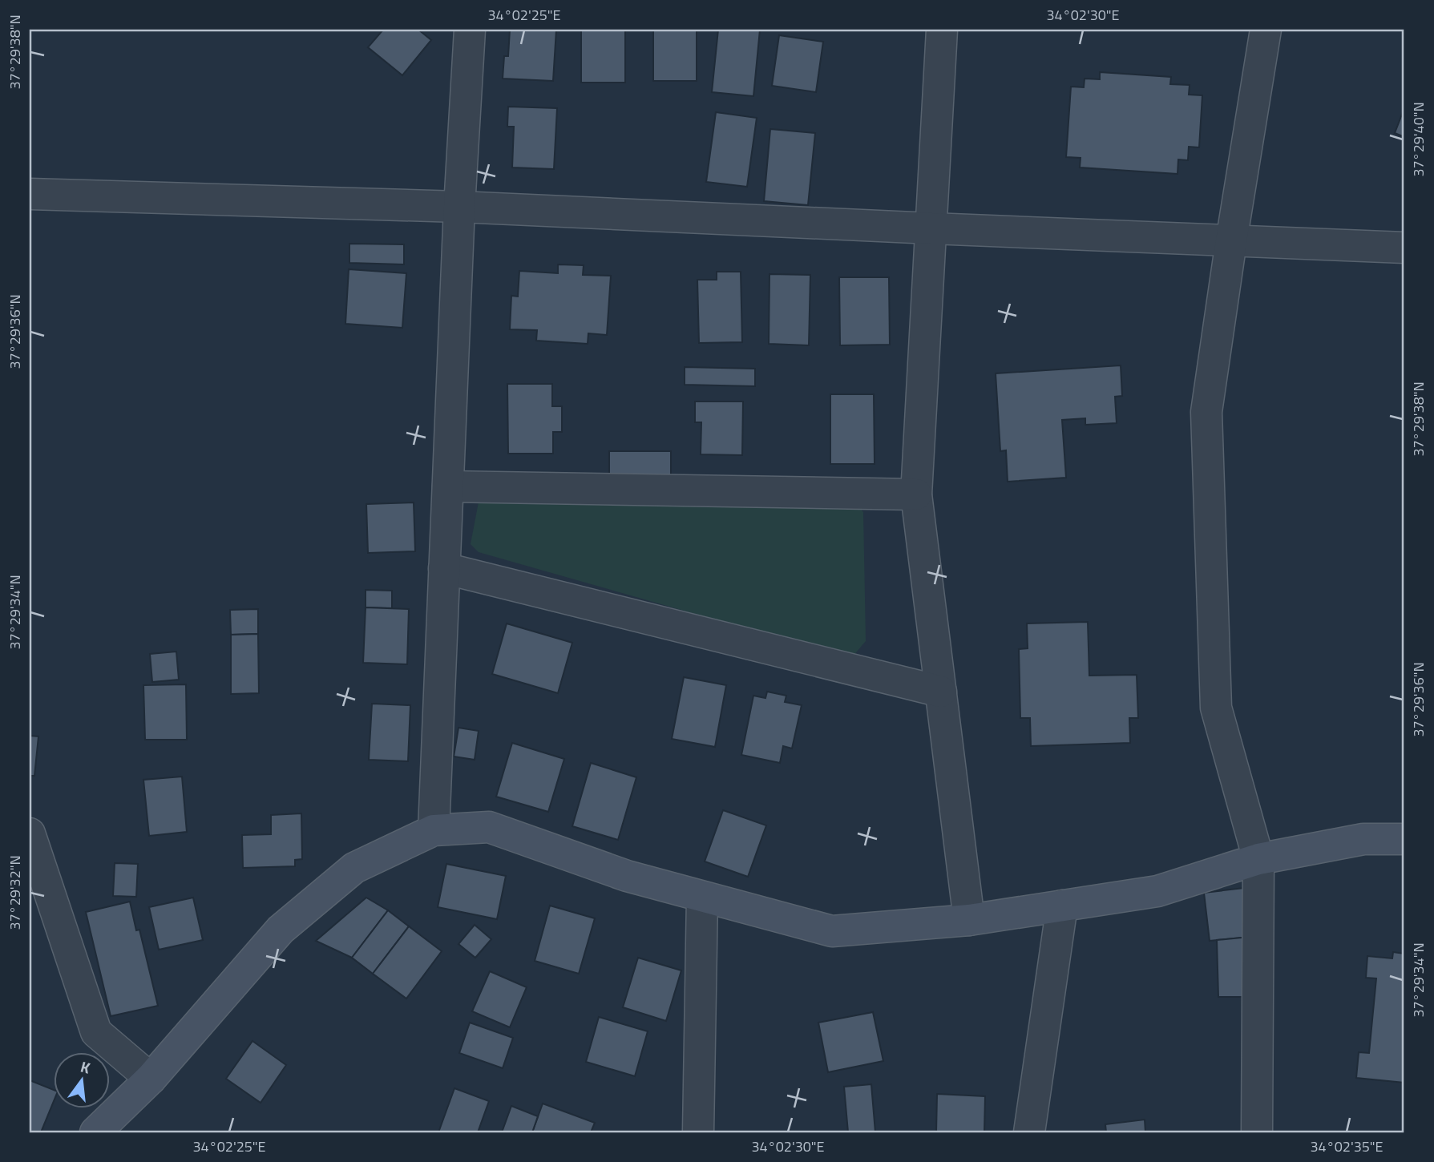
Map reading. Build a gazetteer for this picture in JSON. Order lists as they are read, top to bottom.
{
  "north": "top",
  "coordinates": [
    "34°02'25\"E",
    "34°02'30\"E",
    "37°29'38\"N",
    "37°29'40\"N",
    "37°29'36\"N",
    "37°29'34\"N",
    "37°29'32\"N",
    "34°02'35\"E"
  ]
}
